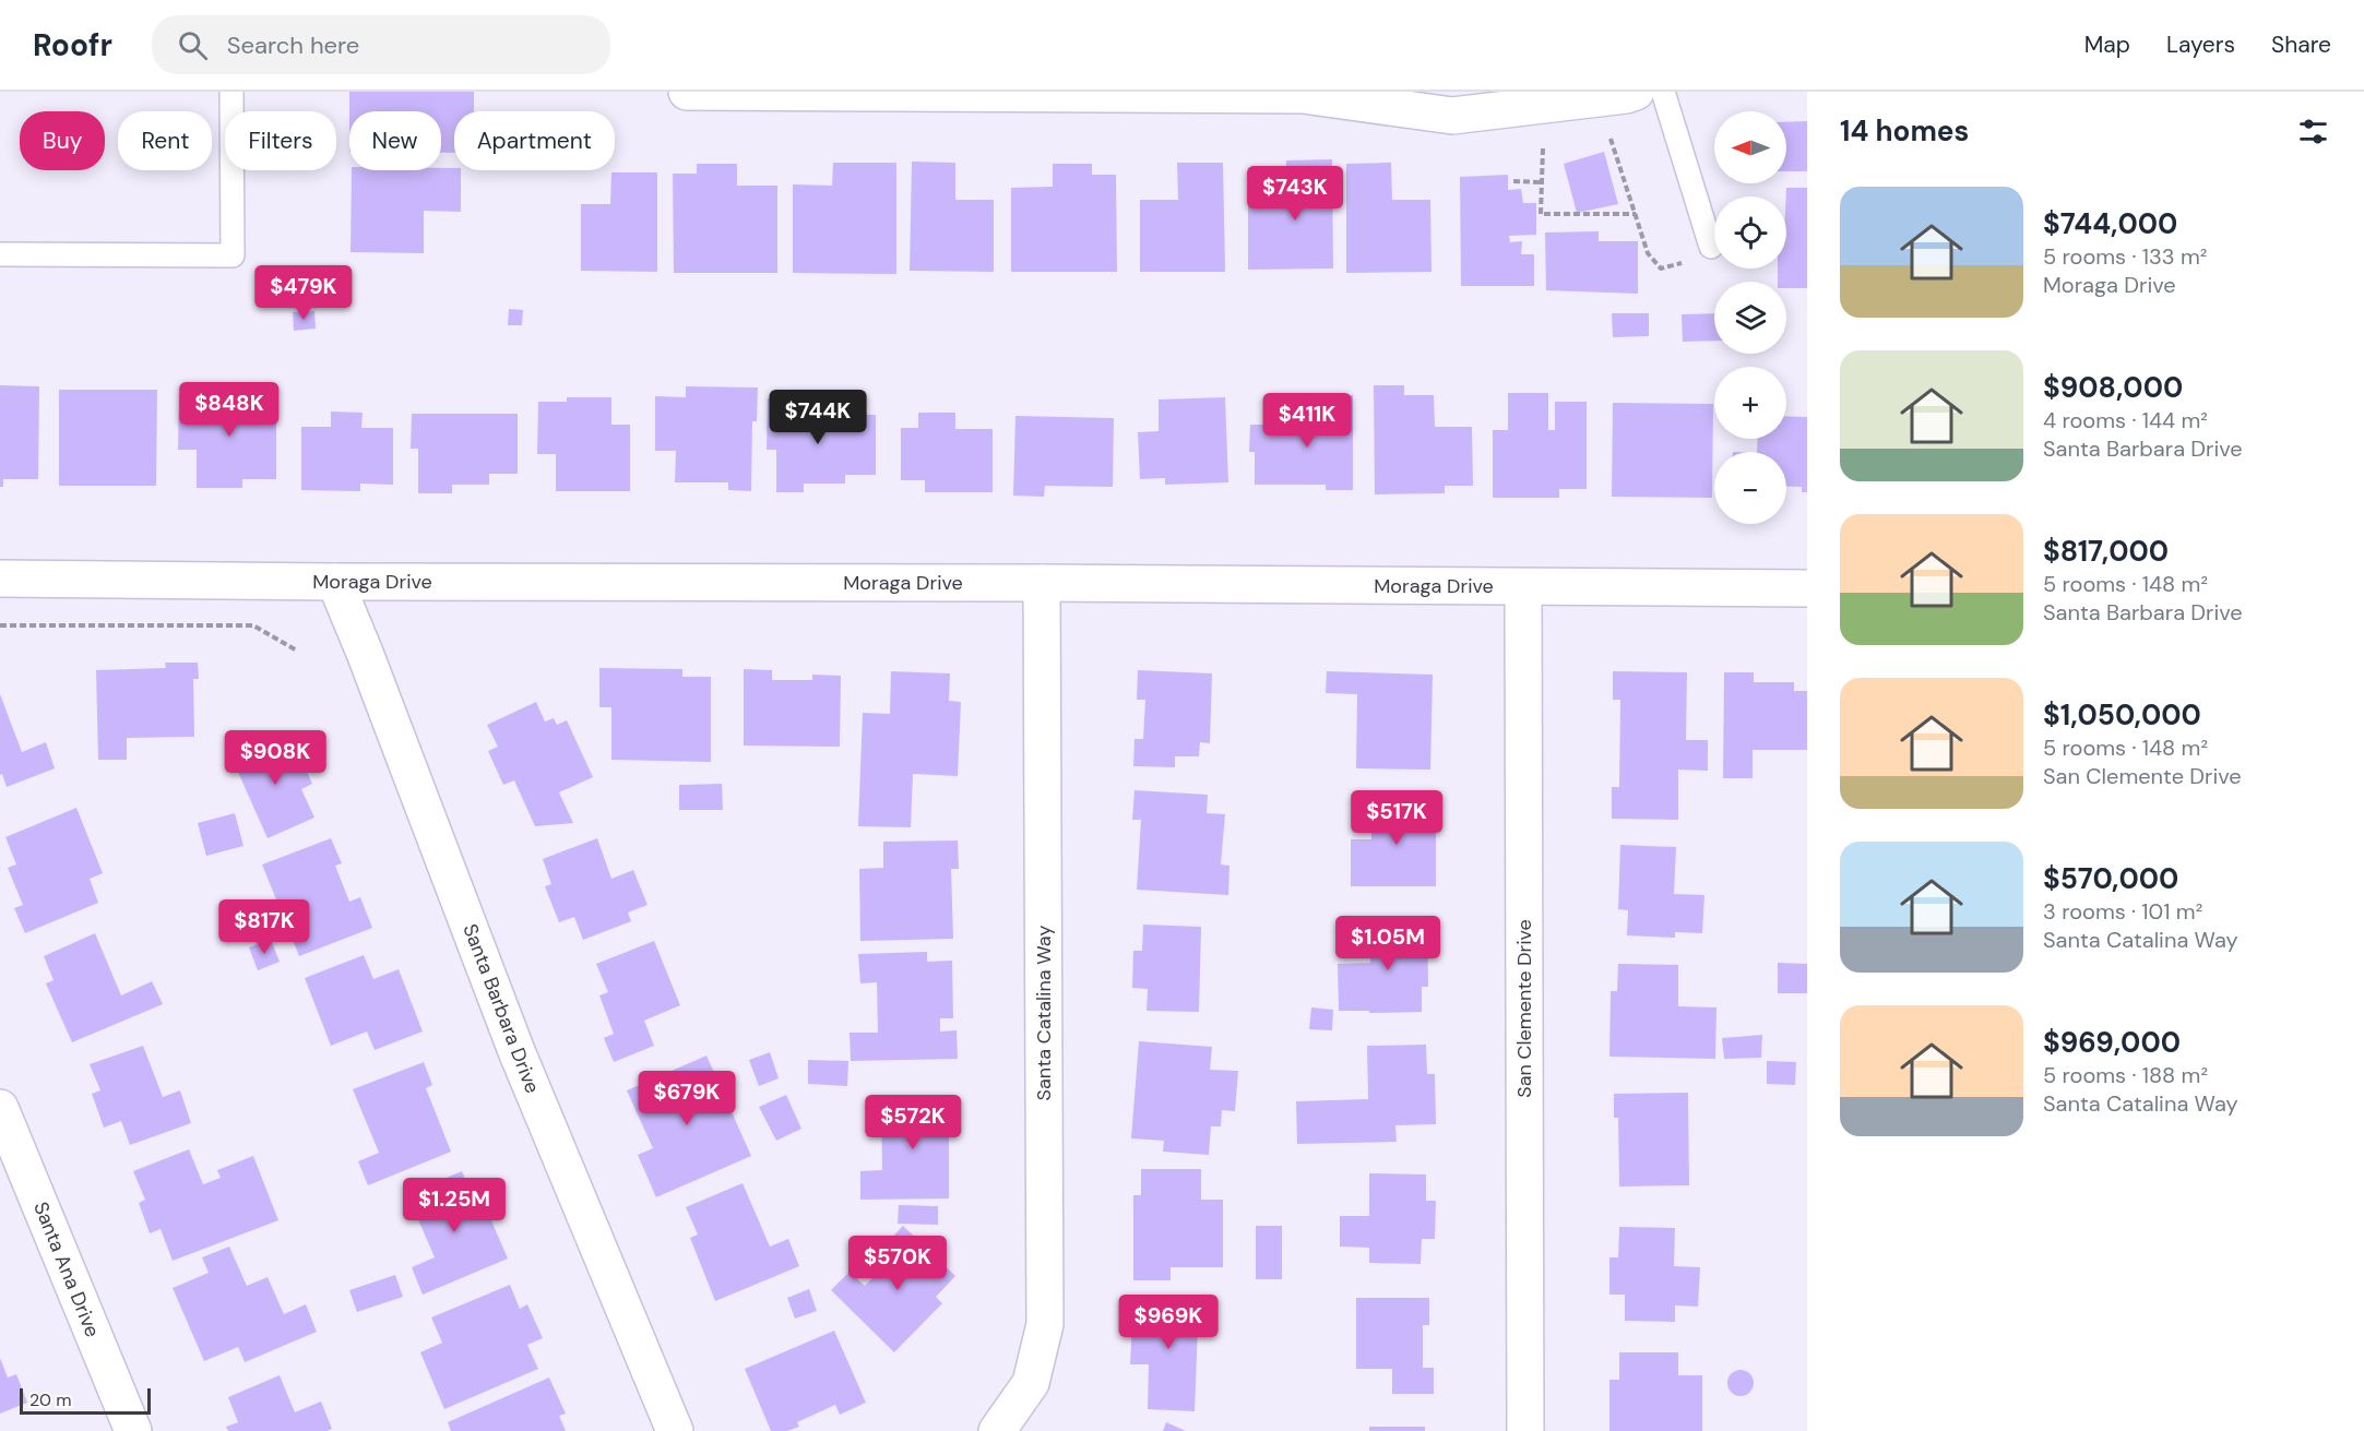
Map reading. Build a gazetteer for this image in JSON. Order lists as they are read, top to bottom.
{
  "streets": {
    "street": [
      "Moraga Drive",
      "Santa Barbara Drive",
      "San Clemente Drive",
      "Santa Catalina Way",
      "Santa Ana Drive"
    ]
  },
  "crossings": [
    ["Moraga Drive", "Santa Barbara Drive"],
    ["Moraga Drive", "San Clemente Drive"],
    ["Moraga Drive", "Santa Catalina Way"]
  ],
  "scale_bar": "20 m",
  "north": "left",
  "page": {
    "header": "Roofr",
    "search": "Search here",
    "nav": ["Map", "Layers", "Share"],
    "heading": "14 homes",
    "map_buttons": ["+", "−"],
    "chip": [
      "Buy",
      "Rent",
      "Filters",
      "New",
      "Apartment"
    ],
    "price": [
      "$743K",
      "$479K",
      "$848K",
      "$744K",
      "$411K",
      "$908K",
      "$517K",
      "$817K",
      "$1.05M",
      "$679K",
      "$572K",
      "$1.25M",
      "$570K",
      "$969K"
    ],
    "list": [
      {
        "name": "$744,000",
        "note": "5 rooms · 133 m² · Moraga Drive"
      },
      {
        "name": "$908,000",
        "note": "4 rooms · 144 m² · Santa Barbara Drive"
      },
      {
        "name": "$817,000",
        "note": "5 rooms · 148 m² · Santa Barbara Drive"
      },
      {
        "name": "$1,050,000",
        "note": "5 rooms · 148 m² · San Clemente Drive"
      },
      {
        "name": "$570,000",
        "note": "3 rooms · 101 m² · Santa Catalina Way"
      },
      {
        "name": "$969,000",
        "note": "5 rooms · 188 m² · Santa Catalina Way"
      }
    ],
    "scale": "20 m"
  }
}
